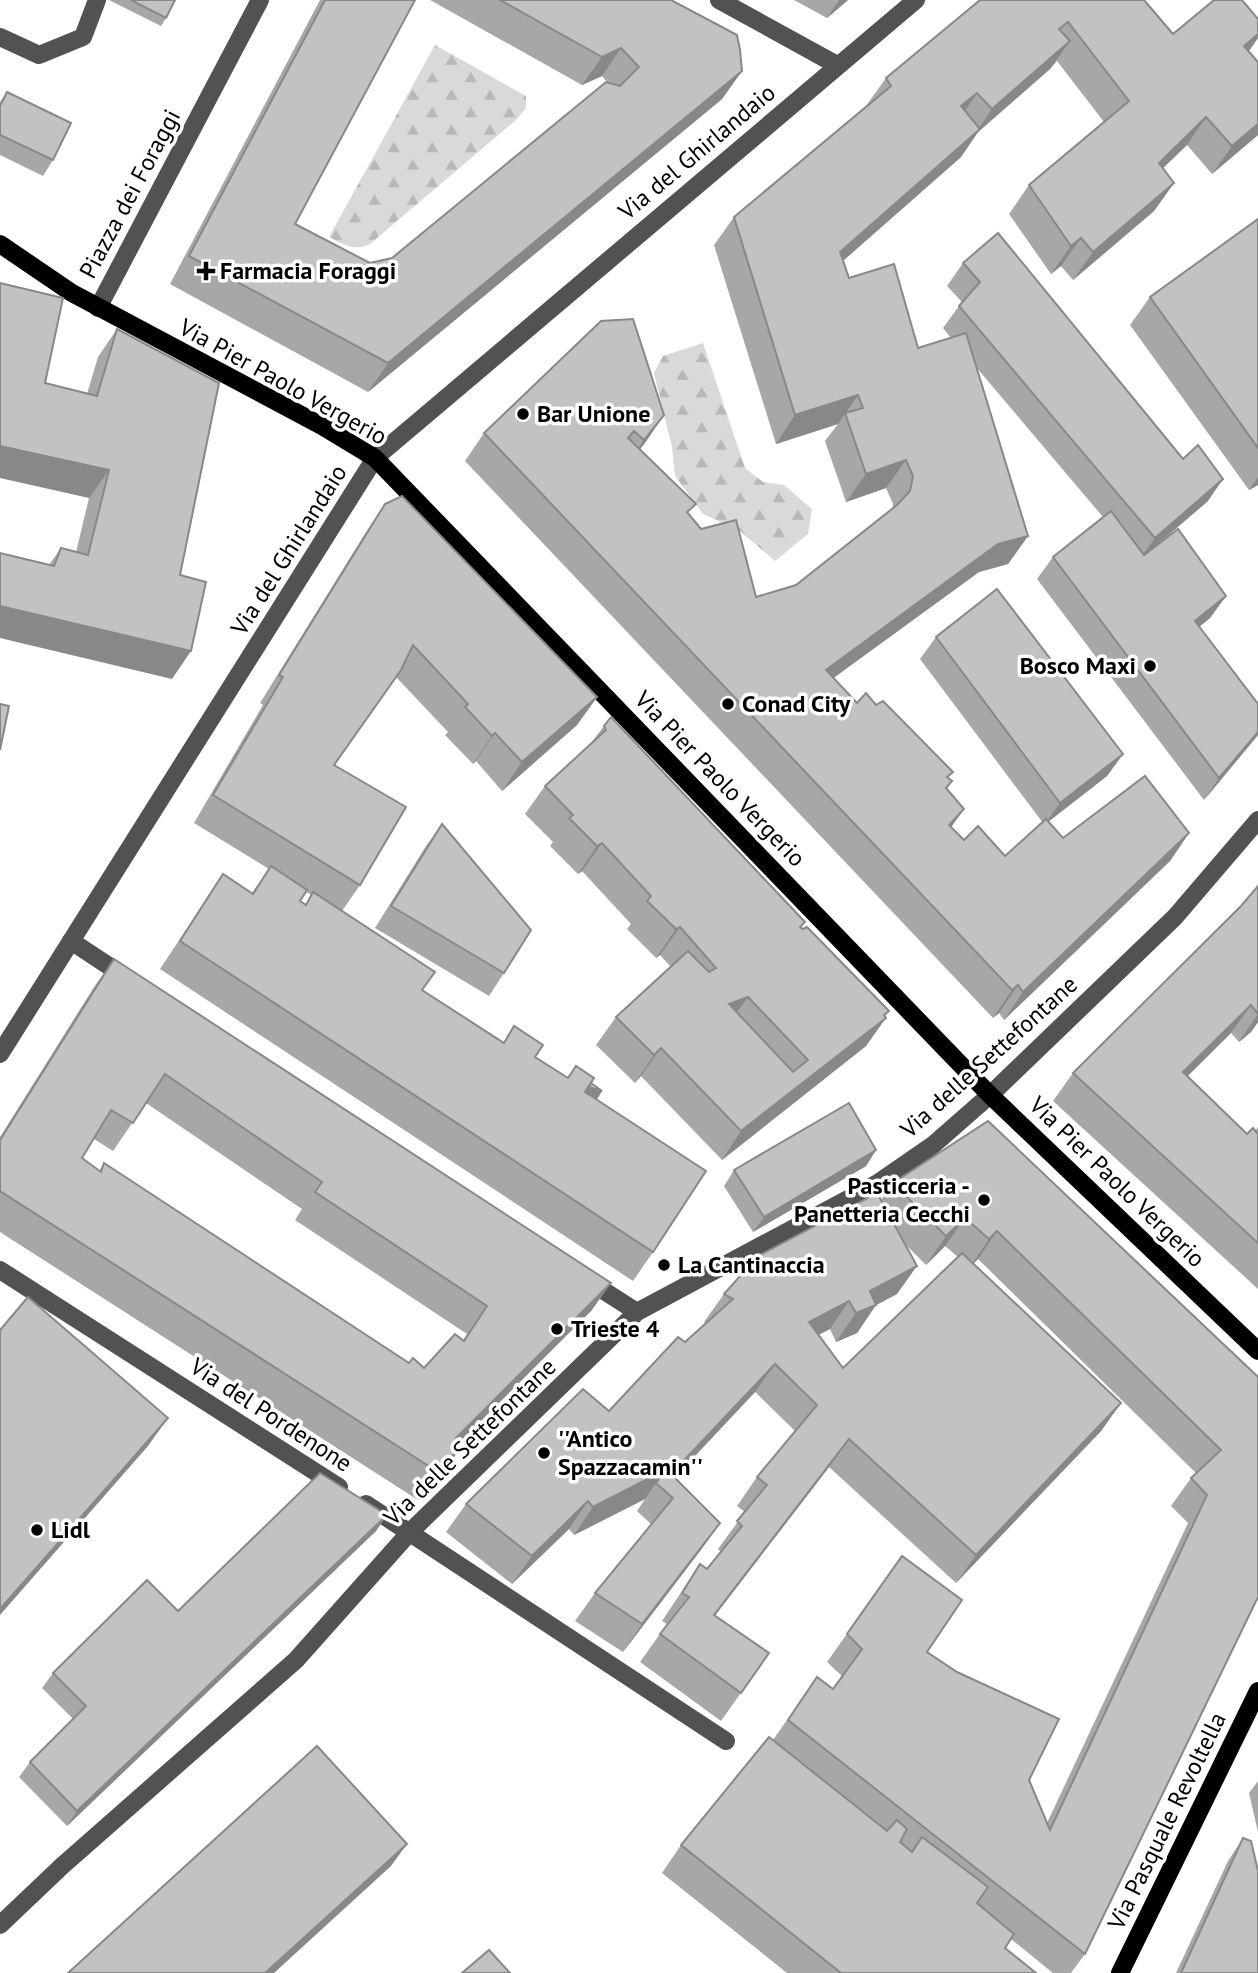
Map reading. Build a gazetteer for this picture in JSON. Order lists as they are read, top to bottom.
{
  "streets": {
    "main road": ["Piazza dei Foraggi", "Via Pier Paolo Vergerio", "Via Pasquale Revoltella"],
    "street": ["Via del Ghirlandaio", "Via delle Settefontane", "Via del Pordenone"]
  },
  "crossings": [
    ["Via del Ghirlandaio", "Via Pier Paolo Vergerio"],
    ["Piazza dei Foraggi", "Via Pier Paolo Vergerio"],
    ["Via Pier Paolo Vergerio", "Via delle Settefontane"],
    ["Via delle Settefontane", "Via del Pordenone"]
  ],
  "places": {
    "health": ["Farmacia Foraggi"],
    "other": [
      "Bar Unione",
      "Bosco Maxi",
      "Conad City",
      "Pasticceria - Panetteria Cecchi",
      "La Cantinaccia",
      "Trieste 4",
      "''Antico Spazzacamin''",
      "Lidl"
    ]
  }
}
